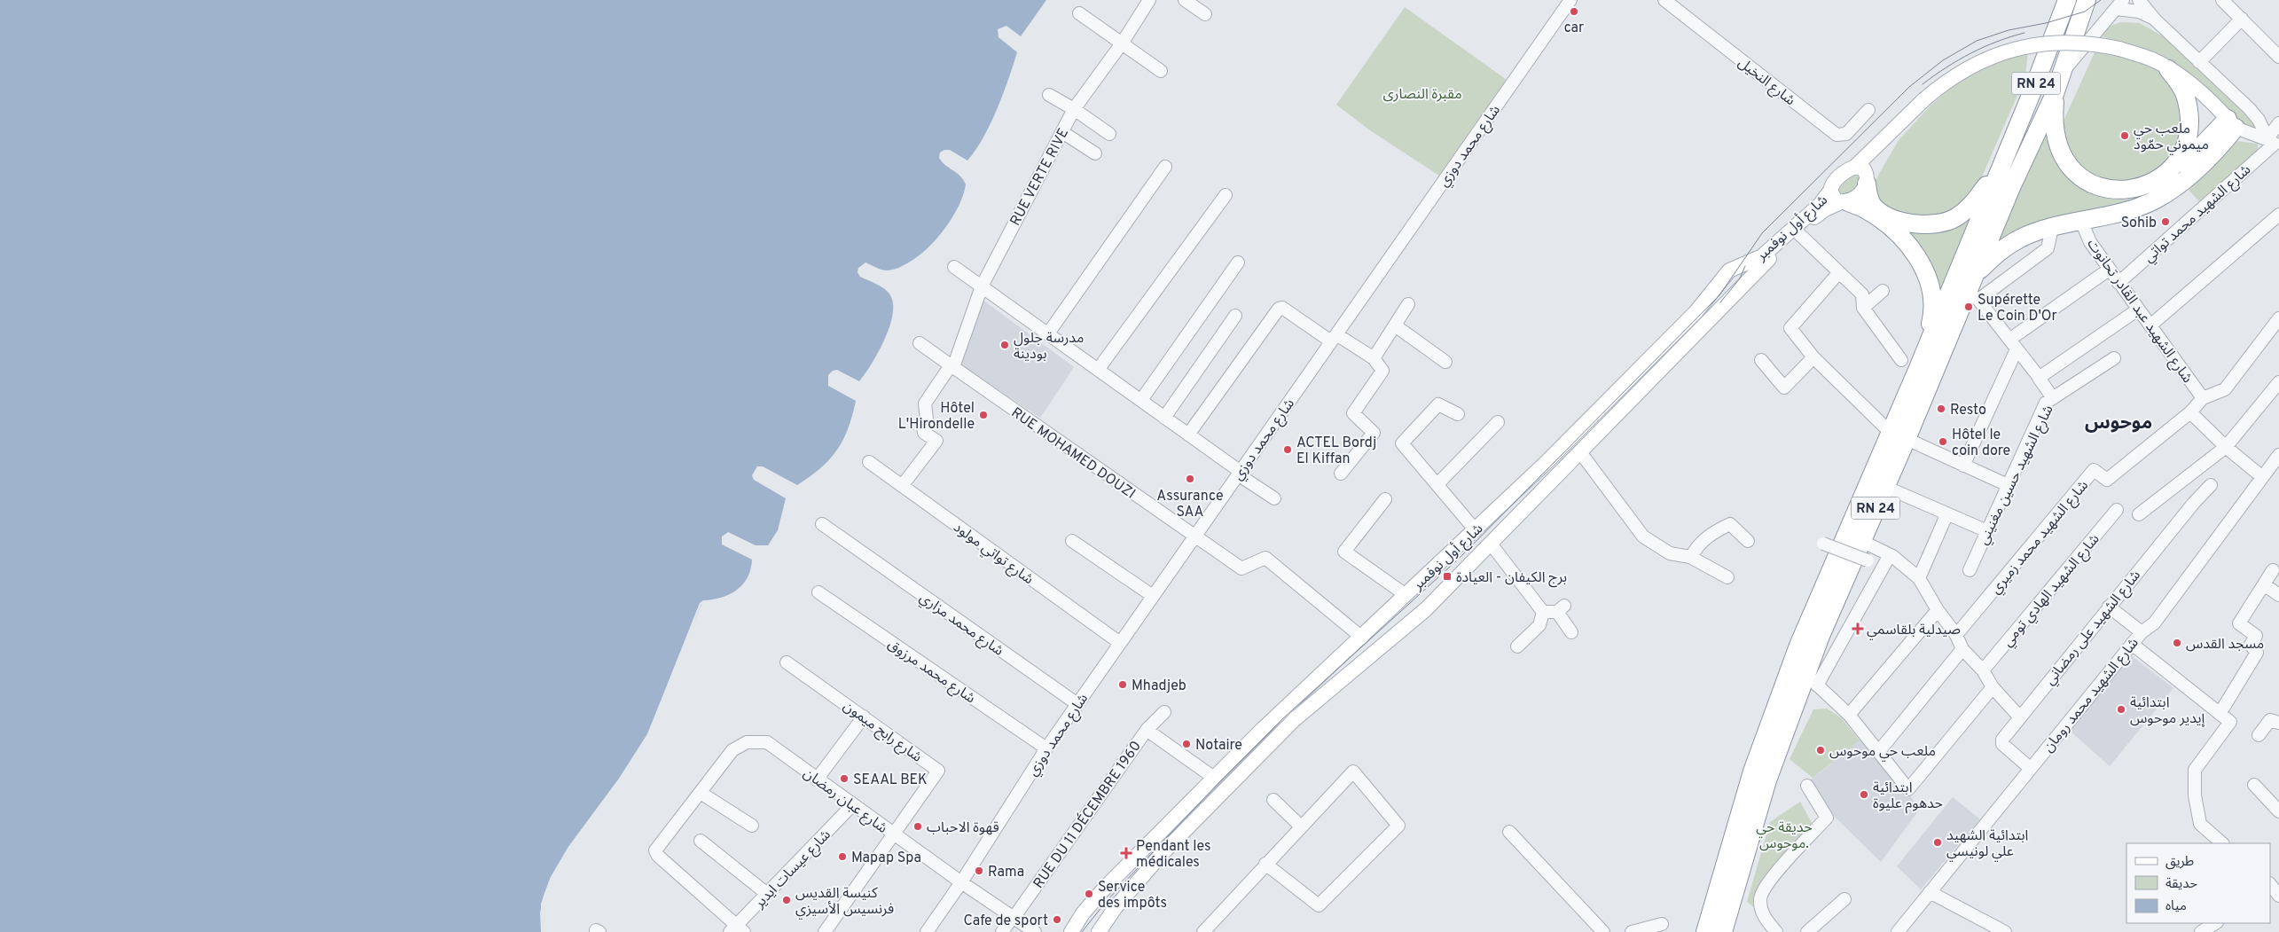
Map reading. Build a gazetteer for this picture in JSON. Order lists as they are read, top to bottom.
{
  "streets": {
    "highway": ["RN 24"],
    "main road": ["شارع أول نوفمبر"],
    "street": [
      "شارع النخيل",
      "شارع محمد دوزي",
      "RUE VERTE RIVE",
      "شارع الشهيد محمد تواتي",
      "شارع الشهيد عبد القادر تحانوت",
      "RUE MOHAMED DOUZI",
      "شارع الشهيد حسين مغنيني",
      "شارع الشهيد محمد زميري",
      "شارع تواتي مولود",
      "شارع الشهيد الهادي تومي",
      "شارع محمد مزاري",
      "شارع الشهيد على رمضاني",
      "شارع محمد مرزوق",
      "شارع الشهيد محمد رومان",
      "شارع رابح ميمون",
      "شارع عبان رمضان",
      "RUE DU 11 DÉCEMBRE 1960",
      "شارع عيسات ايدير"
    ]
  },
  "crossings": [
    ["شارع محمد دوزي", "RUE MOHAMED DOUZI"],
    ["شارع محمد دوزي", "شارع تواتي مولود"],
    ["شارع محمد دوزي", "شارع محمد مزاري"],
    ["شارع محمد دوزي", "شارع محمد مرزوق"],
    ["شارع محمد دوزي", "شارع عبان رمضان"],
    ["RUE VERTE RIVE", "RUE MOHAMED DOUZI"],
    ["RUE VERTE RIVE", "شارع تواتي مولود"],
    ["شارع الشهيد محمد تواتي", "شارع الشهيد عبد القادر تحانوت"],
    ["شارع أول نوفمبر", "RUE MOHAMED DOUZI"],
    ["شارع الشهيد عبد القادر تحانوت", "شارع الشهيد محمد زميري"],
    ["شارع الشهيد على رمضاني", "شارع الشهيد محمد رومان"],
    ["شارع رابح ميمون", "شارع عبان رمضان"],
    ["شارع عبان رمضان", "RUE DU 11 DÉCEMBRE 1960"],
    ["شارع عبان رمضان", "شارع عيسات ايدير"]
  ],
  "districts": ["موحوس"],
  "parks": ["مقبرة النصارى", "حديقة حي موحوس."],
  "places": {
    "other": [
      "car",
      "ملعب حي ميموني حمّود",
      "Sohib",
      "Supérette Le Coin D'Or",
      "مدرسة جلول بودينة",
      "Resto",
      "Hôtel L'Hirondelle",
      "Hôtel le coin dore",
      "ACTEL Bordj El Kiffan",
      "Assurance SAA",
      "مسجد القدس",
      "Mhadjeb",
      "ابتدائية إيدير موحوس",
      "Notaire",
      "ملعب حي موحوس",
      "SEAAL BEK",
      "ابتدائية حدهوم عليوة",
      "قهوة الاحباب",
      "ابتدائية الشهيد علي لونيسي",
      "Mapap Spa",
      "Rama",
      "Service des impôts",
      "كنيسة القديس فرنسيس الأسيزي",
      "Cafe de sport"
    ],
    "transit": ["برج الكيفان - العيادة"],
    "health": ["صيدلية بلقاسمي", "Pendant les médicales"]
  },
  "legend": ["طريق", "حديقة", "مياه"]
}
